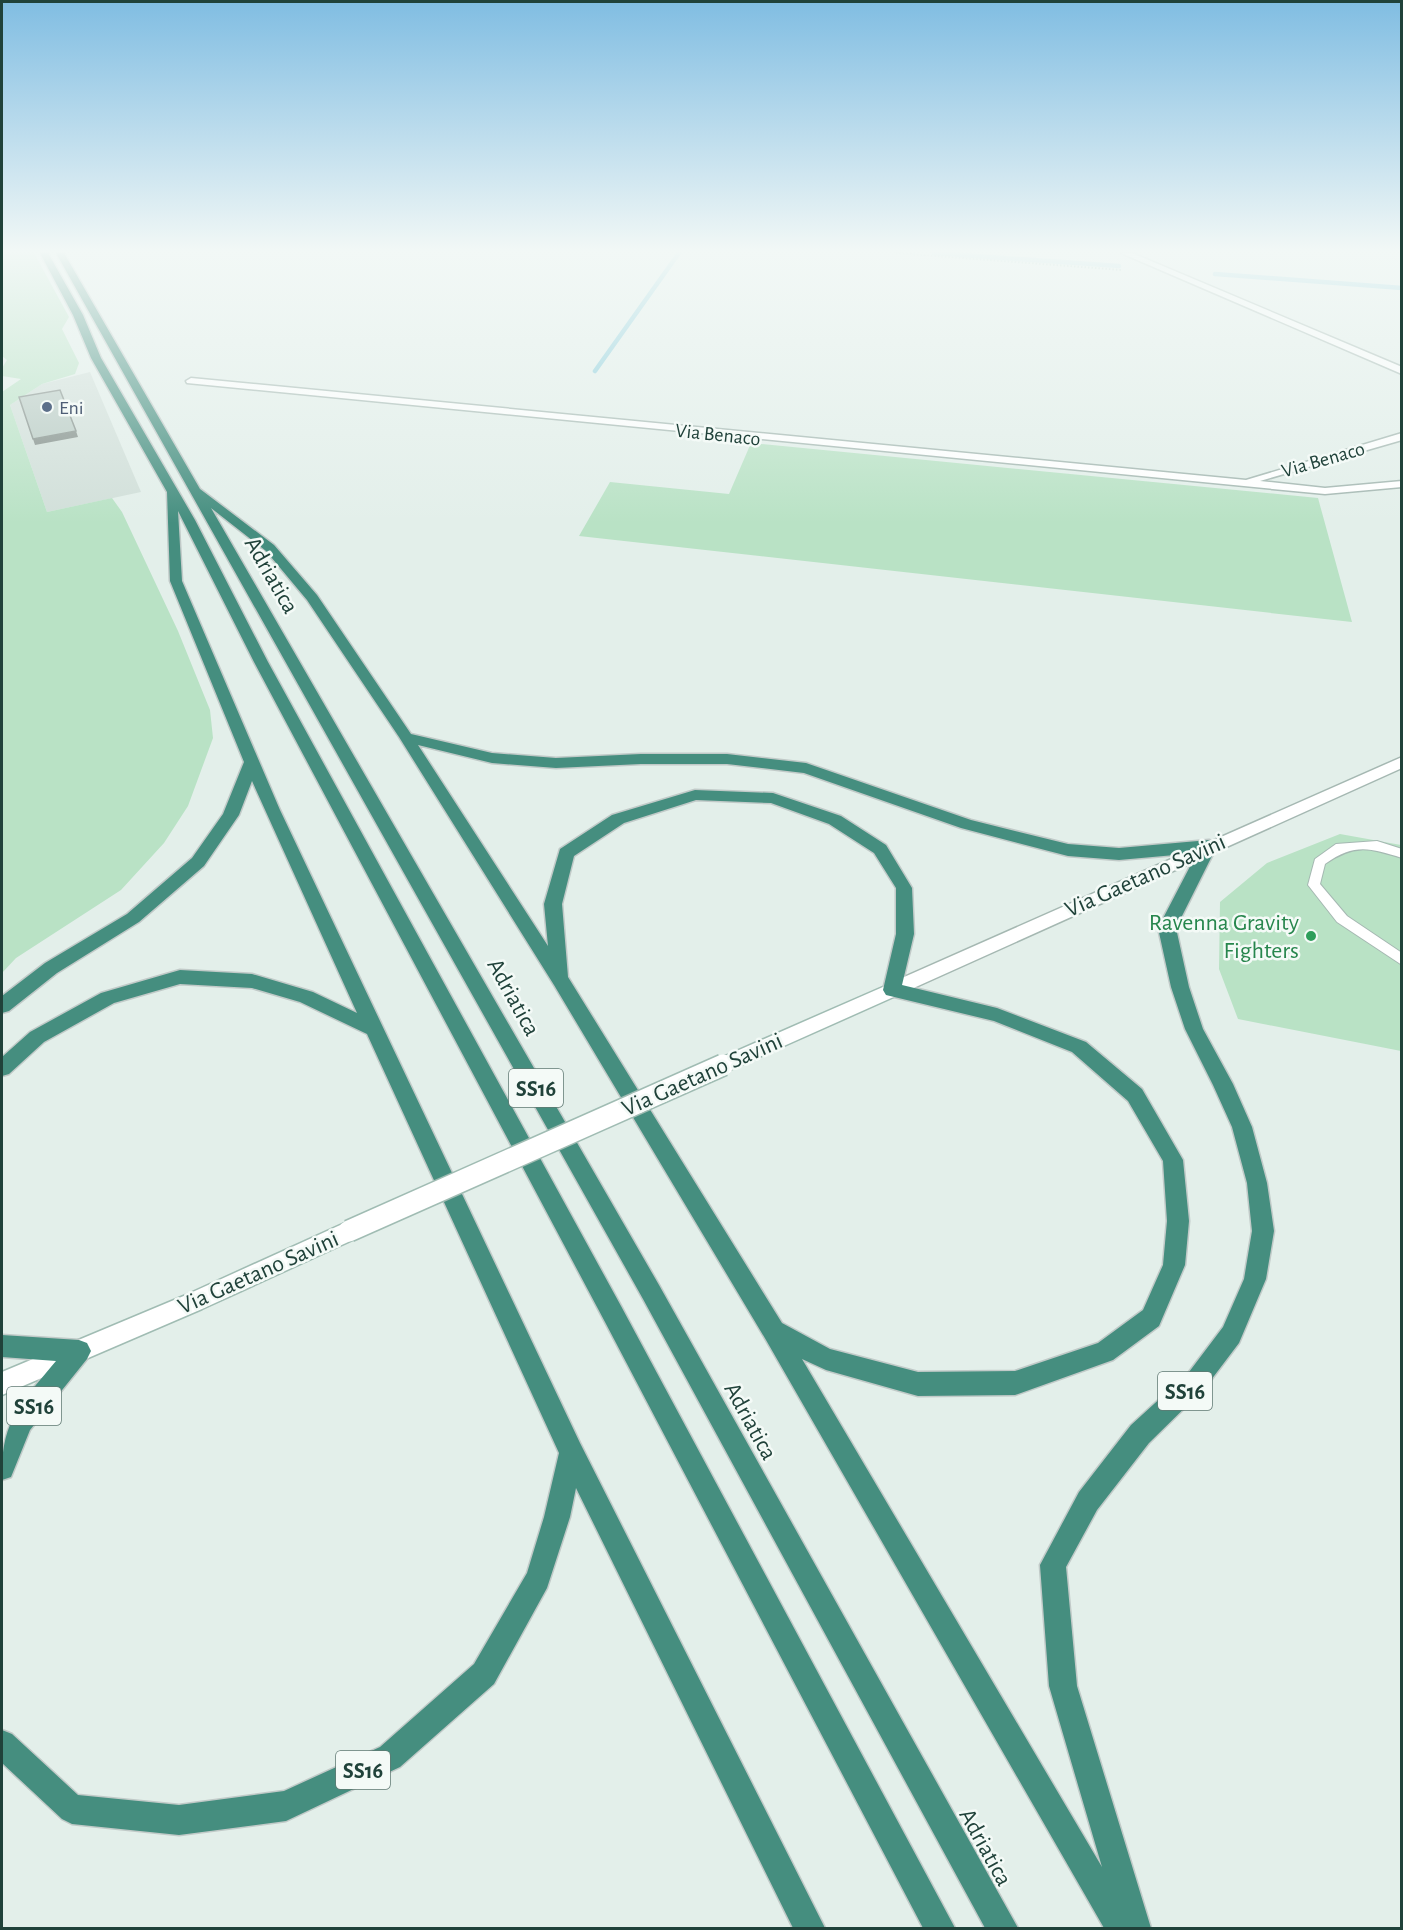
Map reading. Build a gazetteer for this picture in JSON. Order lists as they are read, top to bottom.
{
  "streets": {
    "highway": ["Adriatica", "SS16"],
    "street": ["Via Benaco", "Via Gaetano Savini"]
  },
  "crossings": [
    ["Adriatica", "SS16"],
    ["Via Gaetano Savini", "SS16"]
  ],
  "places": ["Eni", "Ravenna Gravity Fighters"]
}
